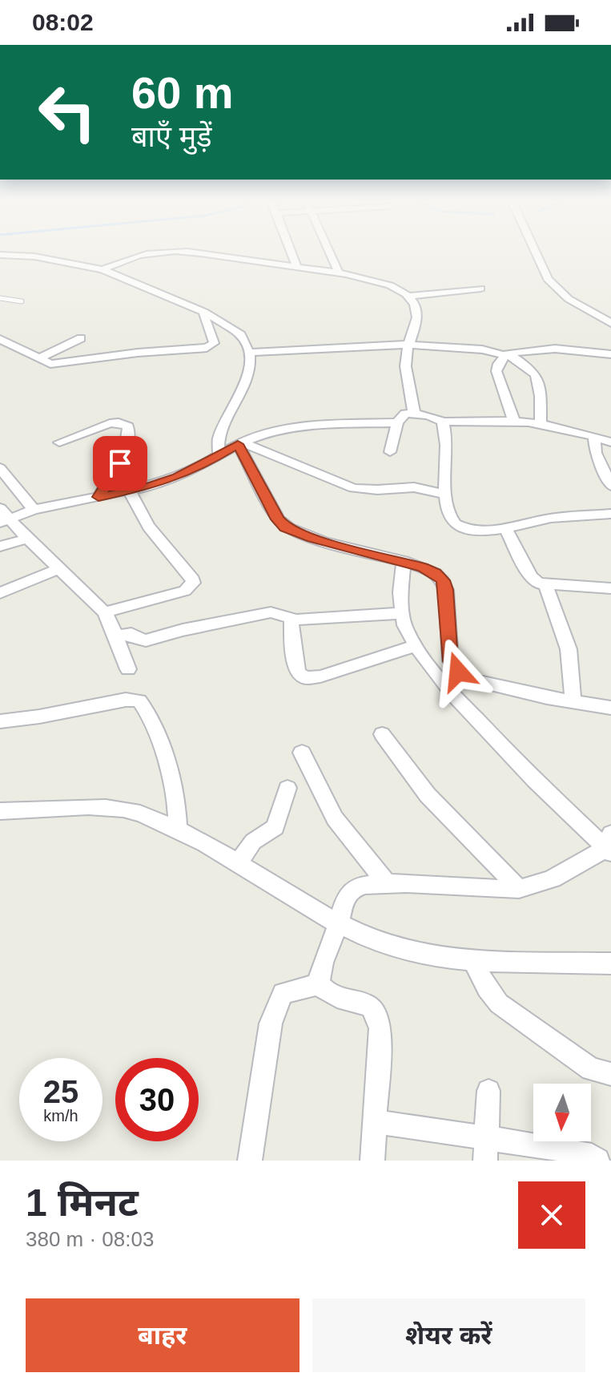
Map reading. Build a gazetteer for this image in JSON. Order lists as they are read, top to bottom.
{
  "north": "bottom",
  "page": {
    "status": "08:02",
    "turn": ["60 m", "बाएँ मुड़ें"],
    "speed": "25 km/h",
    "limit": "30",
    "heading": ["1 मिनट", "380 m · 08:03"],
    "buttons": ["बाहर", "शेयर करें"]
  }
}
